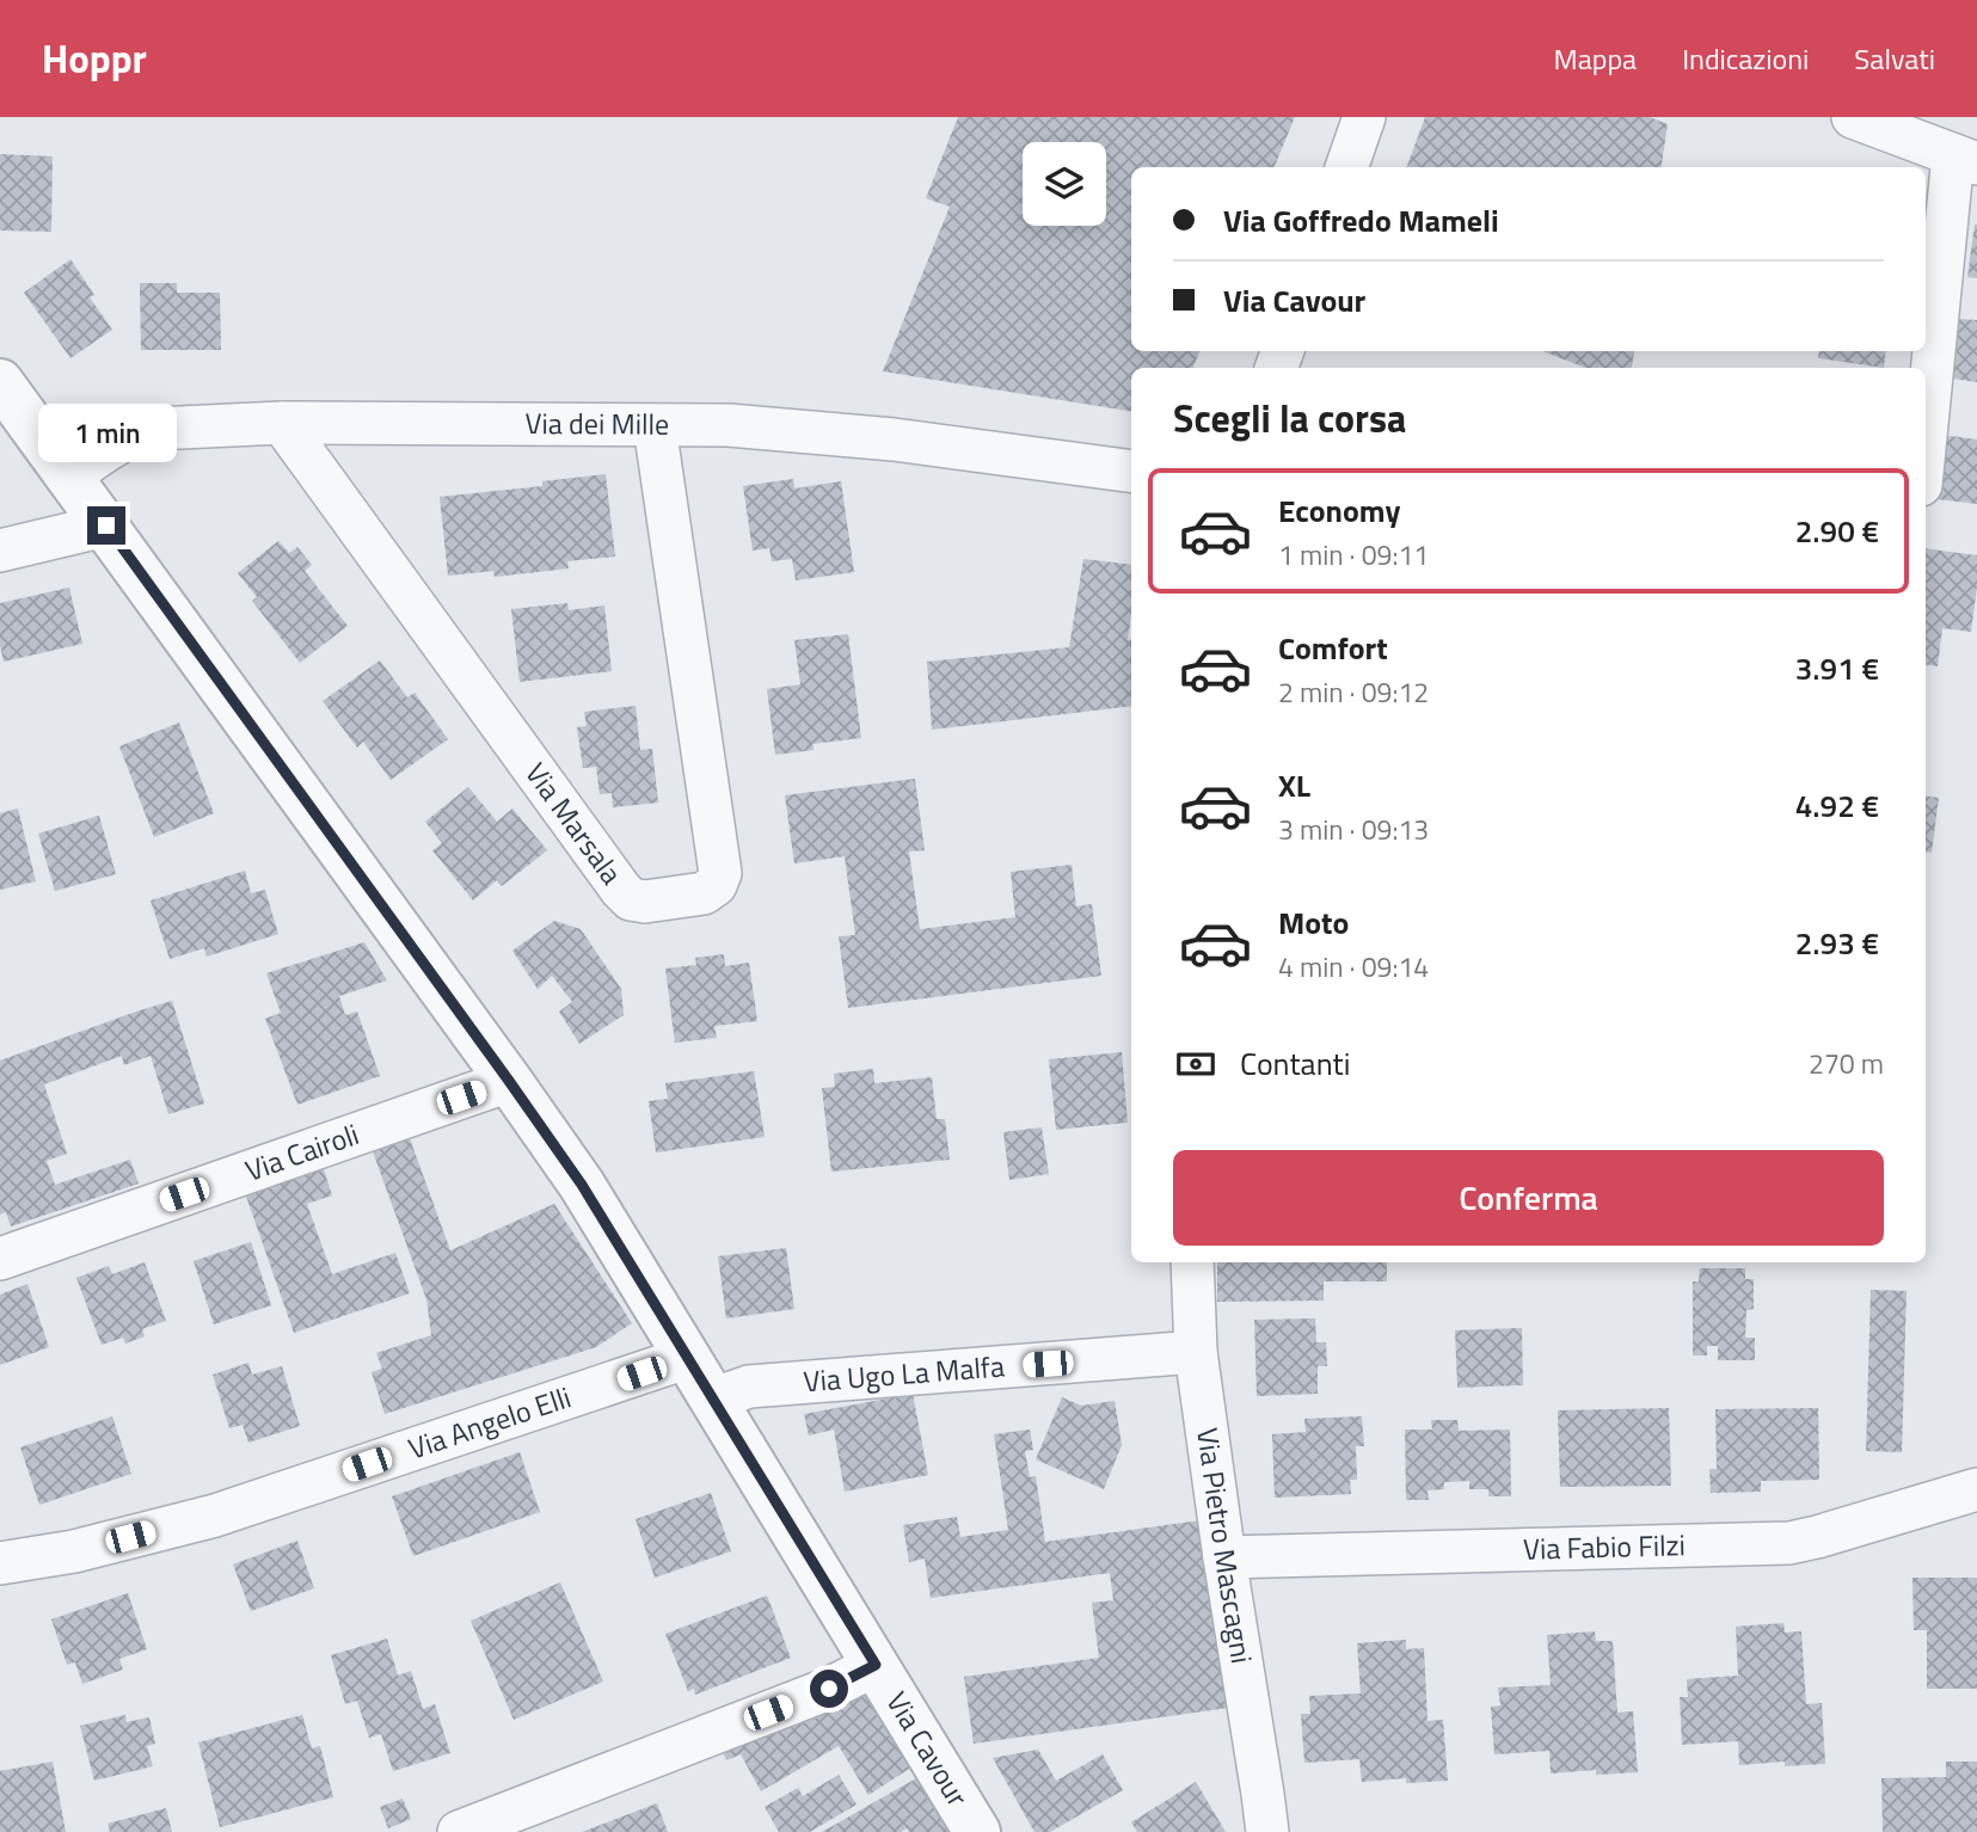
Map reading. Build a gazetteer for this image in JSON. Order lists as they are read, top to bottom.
{
  "streets": {
    "street": [
      "Via dei Mille",
      "Via Marsala",
      "Via Cairoli",
      "Via Ugo La Malfa",
      "Via Angelo Elli",
      "Via Pietro Mascagni",
      "Via Fabio Filzi",
      "Via Cavour"
    ]
  },
  "crossings": [
    ["Via dei Mille", "Via Marsala"],
    ["Via dei Mille", "Via Cavour"],
    ["Via Cairoli", "Via Cavour"],
    ["Via Ugo La Malfa", "Via Pietro Mascagni"],
    ["Via Ugo La Malfa", "Via Cavour"],
    ["Via Angelo Elli", "Via Cavour"],
    ["Via Pietro Mascagni", "Via Fabio Filzi"]
  ],
  "page": {
    "header": "Hoppr",
    "nav": ["Mappa", "Indicazioni", "Salvati"],
    "banner": ["Via Goffredo Mameli", "Via Cavour"],
    "heading": "Scegli la corsa",
    "bubble": "1 min",
    "list": [
      {
        "name": "Economy",
        "note": "1 min · 09:11",
        "value": "2.90 €"
      },
      {
        "name": "Comfort",
        "note": "2 min · 09:12",
        "value": "3.91 €"
      },
      {
        "name": "XL",
        "note": "3 min · 09:13",
        "value": "4.92 €"
      },
      {
        "name": "Moto",
        "note": "4 min · 09:14",
        "value": "2.93 €"
      }
    ],
    "pay": ["Contanti", "270 m"],
    "buttons": "Conferma"
  }
}
